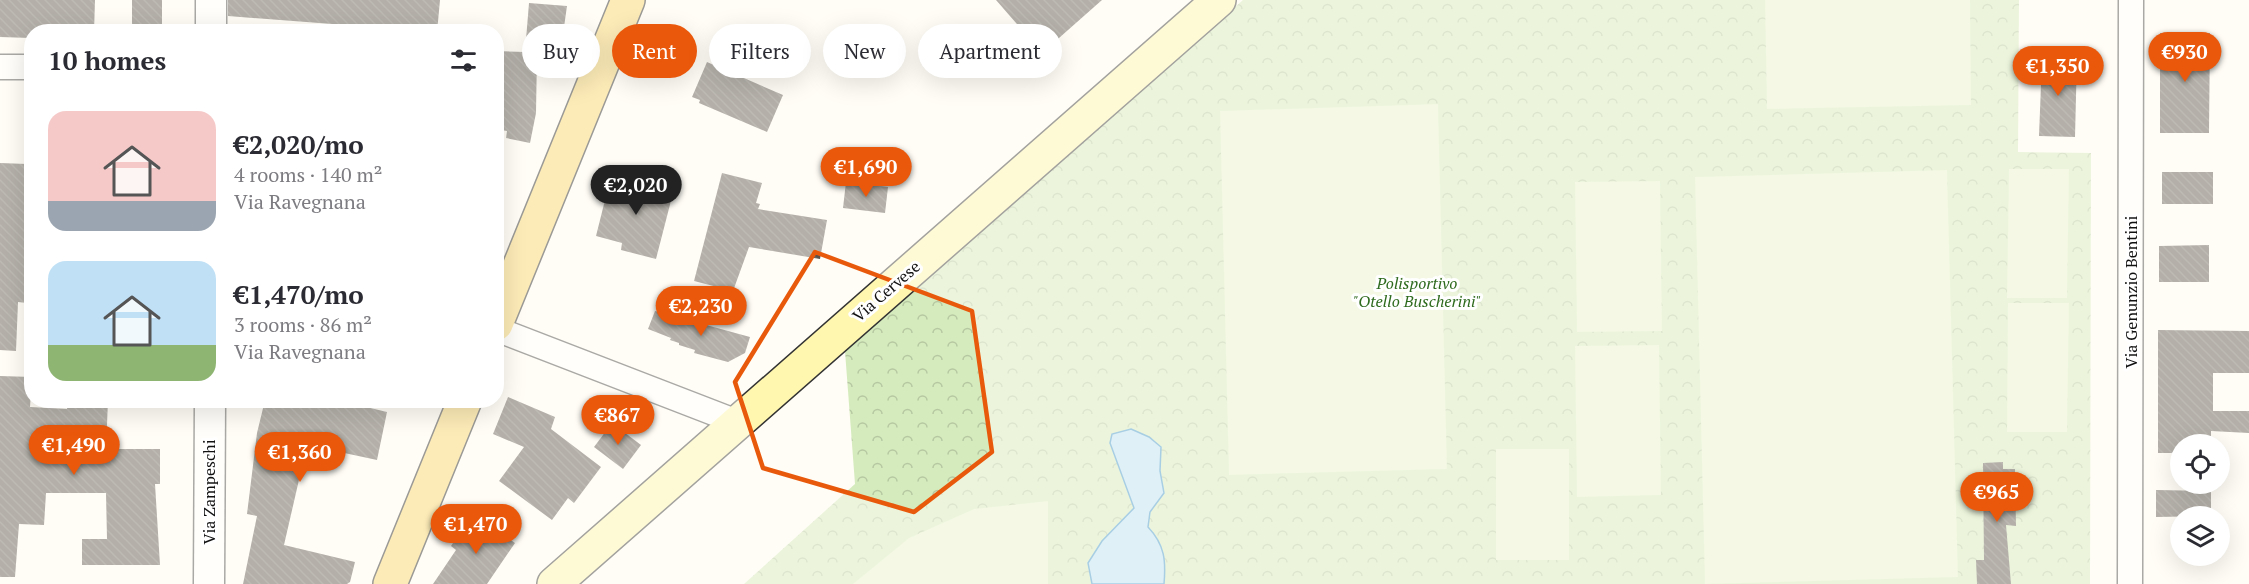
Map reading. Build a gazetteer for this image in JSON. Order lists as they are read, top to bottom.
{
  "streets": {
    "main road": ["Via Cervese"],
    "street": ["Via Genunzio Bentini", "Via Zampeschi"]
  },
  "parks": ["Polisportivo \"Otello Buscherini\""],
  "page": {
    "chip": [
      "Buy",
      "Rent",
      "Filters",
      "New",
      "Apartment"
    ],
    "heading": "10 homes",
    "price": [
      "€930",
      "€1,350",
      "€1,690",
      "€2,020",
      "€2,230",
      "€867",
      "€1,490",
      "€1,360",
      "€965",
      "€1,470"
    ],
    "list": [
      {
        "name": "€2,020/mo",
        "note": "4 rooms · 140 m² · Via Ravegnana"
      },
      {
        "name": "€1,470/mo",
        "note": "3 rooms · 86 m² · Via Ravegnana"
      }
    ]
  }
}
